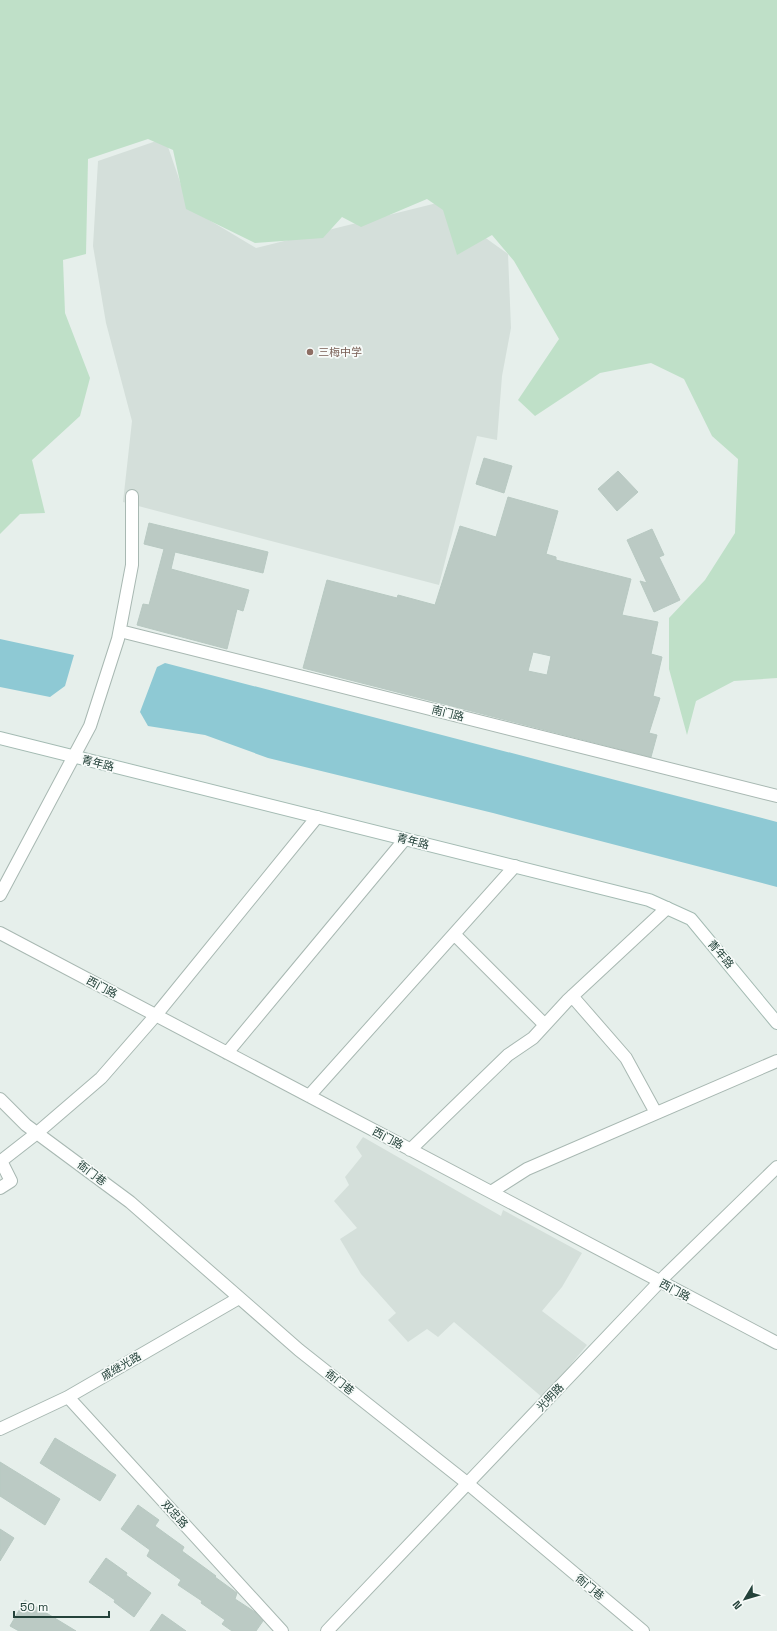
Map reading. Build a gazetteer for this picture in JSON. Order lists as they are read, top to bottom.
{
  "streets": {
    "street": [
      "南门路",
      "青年路",
      "西门路",
      "衙门巷",
      "戚继光路",
      "光明路",
      "双忠路"
    ]
  },
  "crossings": [
    ["西门路", "光明路"],
    ["衙门巷", "戚继光路"],
    ["衙门巷", "光明路"],
    ["戚继光路", "双忠路"]
  ],
  "places": ["三梅中学"],
  "scale_bar": "50 m",
  "north": "bottom left"
}
